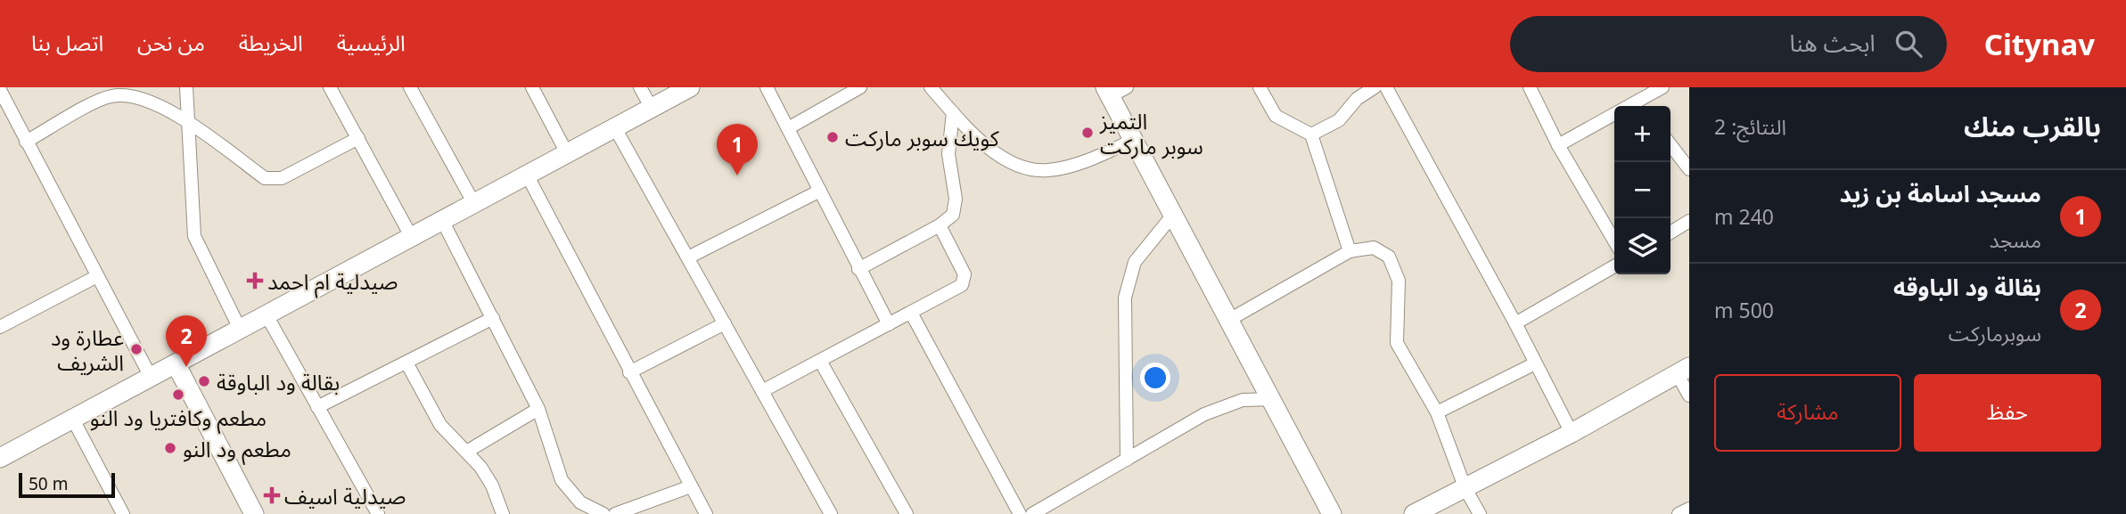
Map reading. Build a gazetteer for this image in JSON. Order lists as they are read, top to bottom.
{
  "places": {
    "other": [
      "التميز سوبر ماركت",
      "كويك سوبر ماركت",
      "عطارة ود الشريف",
      "بقالة ود الباوقة",
      "مطعم وكافتريا ود النو",
      "مطعم ود النو"
    ],
    "health": ["صيدلية ام احمد", "صيدلية اسيف"]
  },
  "scale_bar": "50 m",
  "page": {
    "header": "Citynav",
    "search": "ابحث هنا",
    "nav": [
      "الرئيسية",
      "الخريطة",
      "من نحن",
      "اتصل بنا"
    ],
    "heading": ["بالقرب منك", "النتائج: 2"],
    "map_buttons": ["+", "−"],
    "pins": ["1", "2"],
    "list": [
      {
        "mark": "1",
        "name": "مسجد اسامة بن زيد",
        "note": "مسجد",
        "value": "240 m"
      },
      {
        "mark": "2",
        "name": "بقالة ود الباوقه",
        "note": "سوبرماركت",
        "value": "500 m"
      }
    ],
    "buttons": ["حفظ", "مشاركة"],
    "scale": "50 m"
  }
}
